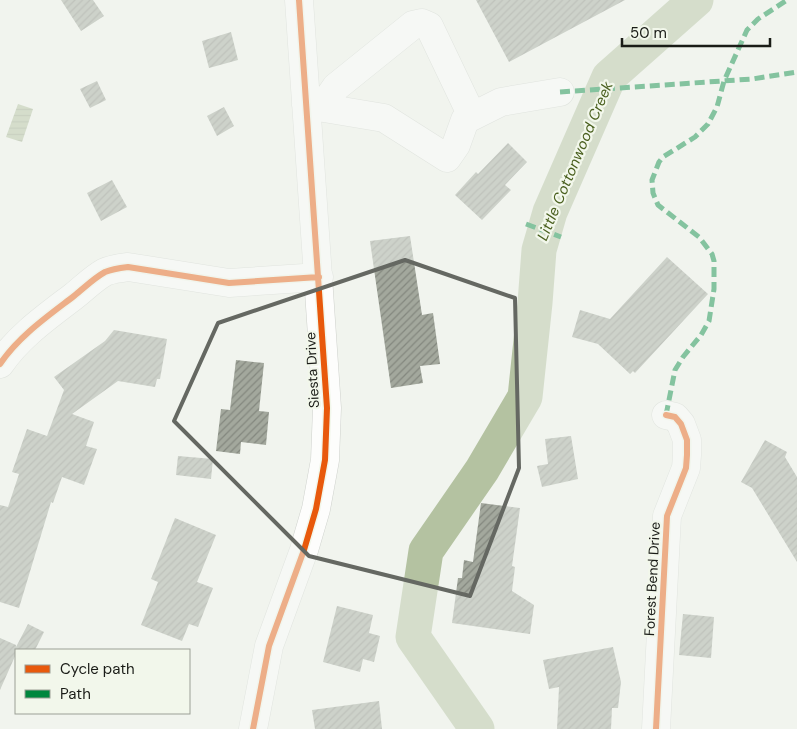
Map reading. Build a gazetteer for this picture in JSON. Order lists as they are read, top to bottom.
{
  "streets": {
    "street": ["Siesta Drive", "Forest Bend Drive"]
  },
  "water": ["Little Cottonwood Creek"],
  "legend": ["Cycle path", "Path"],
  "scale_bar": "50 m"
}
